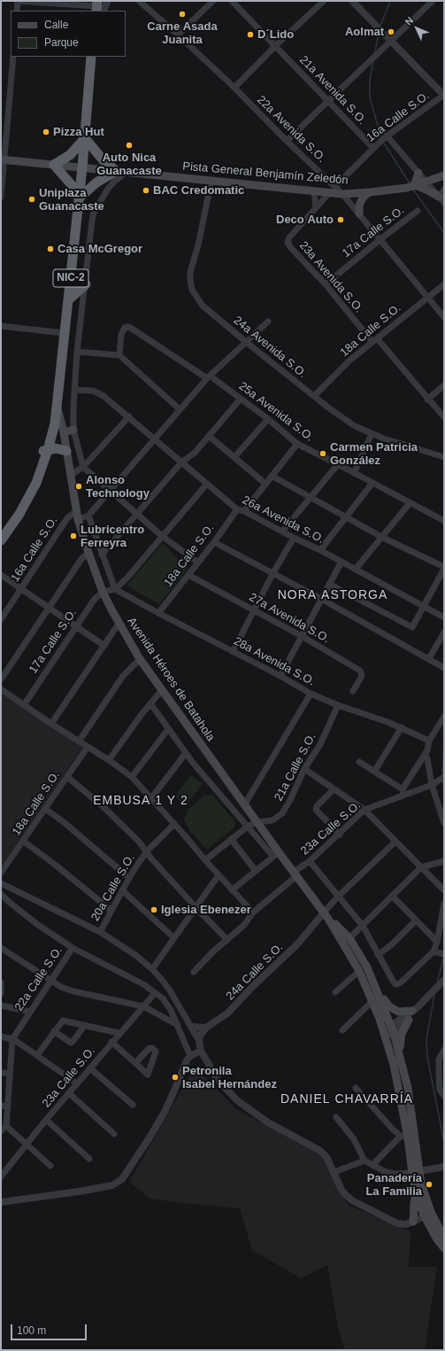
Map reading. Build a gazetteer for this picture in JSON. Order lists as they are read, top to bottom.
{
  "streets": {
    "highway": ["NIC-2"],
    "main road": ["Pista General Benjamín Zeledón", "Avenida Héroes de Batahola"],
    "street": [
      "21a Avenida S.O.",
      "16a Calle S.O.",
      "22a Avenida S.O.",
      "17a Calle S.O.",
      "23a Avenida S.O.",
      "18a Calle S.O.",
      "24a Avenida S.O.",
      "25a Avenida S.O.",
      "26a Avenida S.O.",
      "27a Avenida S.O.",
      "28a Avenida S.O.",
      "21a Calle S.O.",
      "23a Calle S.O.",
      "20a Calle S.O.",
      "24a Calle S.O.",
      "22a Calle S.O."
    ]
  },
  "crossings": [
    ["21a Avenida S.O.", "16a Calle S.O."],
    ["16a Calle S.O.", "22a Avenida S.O."],
    ["16a Calle S.O.", "Avenida Héroes de Batahola"],
    ["22a Avenida S.O.", "Pista General Benjamín Zeledón"],
    ["22a Avenida S.O.", "17a Calle S.O."],
    ["22a Avenida S.O.", "18a Calle S.O."],
    ["Pista General Benjamín Zeledón", "NIC-2"],
    ["Pista General Benjamín Zeledón", "24a Avenida S.O."],
    ["17a Calle S.O.", "23a Avenida S.O."],
    ["17a Calle S.O.", "Avenida Héroes de Batahola"],
    ["23a Avenida S.O.", "18a Calle S.O."],
    ["NIC-2", "Avenida Héroes de Batahola"],
    ["18a Calle S.O.", "24a Avenida S.O."],
    ["18a Calle S.O.", "26a Avenida S.O."],
    ["18a Calle S.O.", "27a Avenida S.O."],
    ["18a Calle S.O.", "28a Avenida S.O."],
    ["28a Avenida S.O.", "21a Calle S.O."],
    ["Avenida Héroes de Batahola", "21a Calle S.O."],
    ["Avenida Héroes de Batahola", "23a Calle S.O."],
    ["Avenida Héroes de Batahola", "24a Calle S.O."]
  ],
  "districts": ["NORA ASTORGA", "EMBUSA 1 Y 2", "DANIEL CHAVARRÍA"],
  "places": [
    "Carne Asada Juanita",
    "Aolmat",
    "D´Lido",
    "Pizza Hut",
    "Auto Nica Guanacaste",
    "BAC Credomatic",
    "Uniplaza Guanacaste",
    "Deco Auto",
    "Casa McGregor",
    "Carmen Patricia González",
    "Alonso Technology",
    "Lubricentro Ferreyra",
    "Iglesia Ebenezer",
    "Petronila Isabel Hernández",
    "Panadería La Familia"
  ],
  "legend": ["Calle", "Parque"],
  "scale_bar": "100 m",
  "north": "top left"
}
